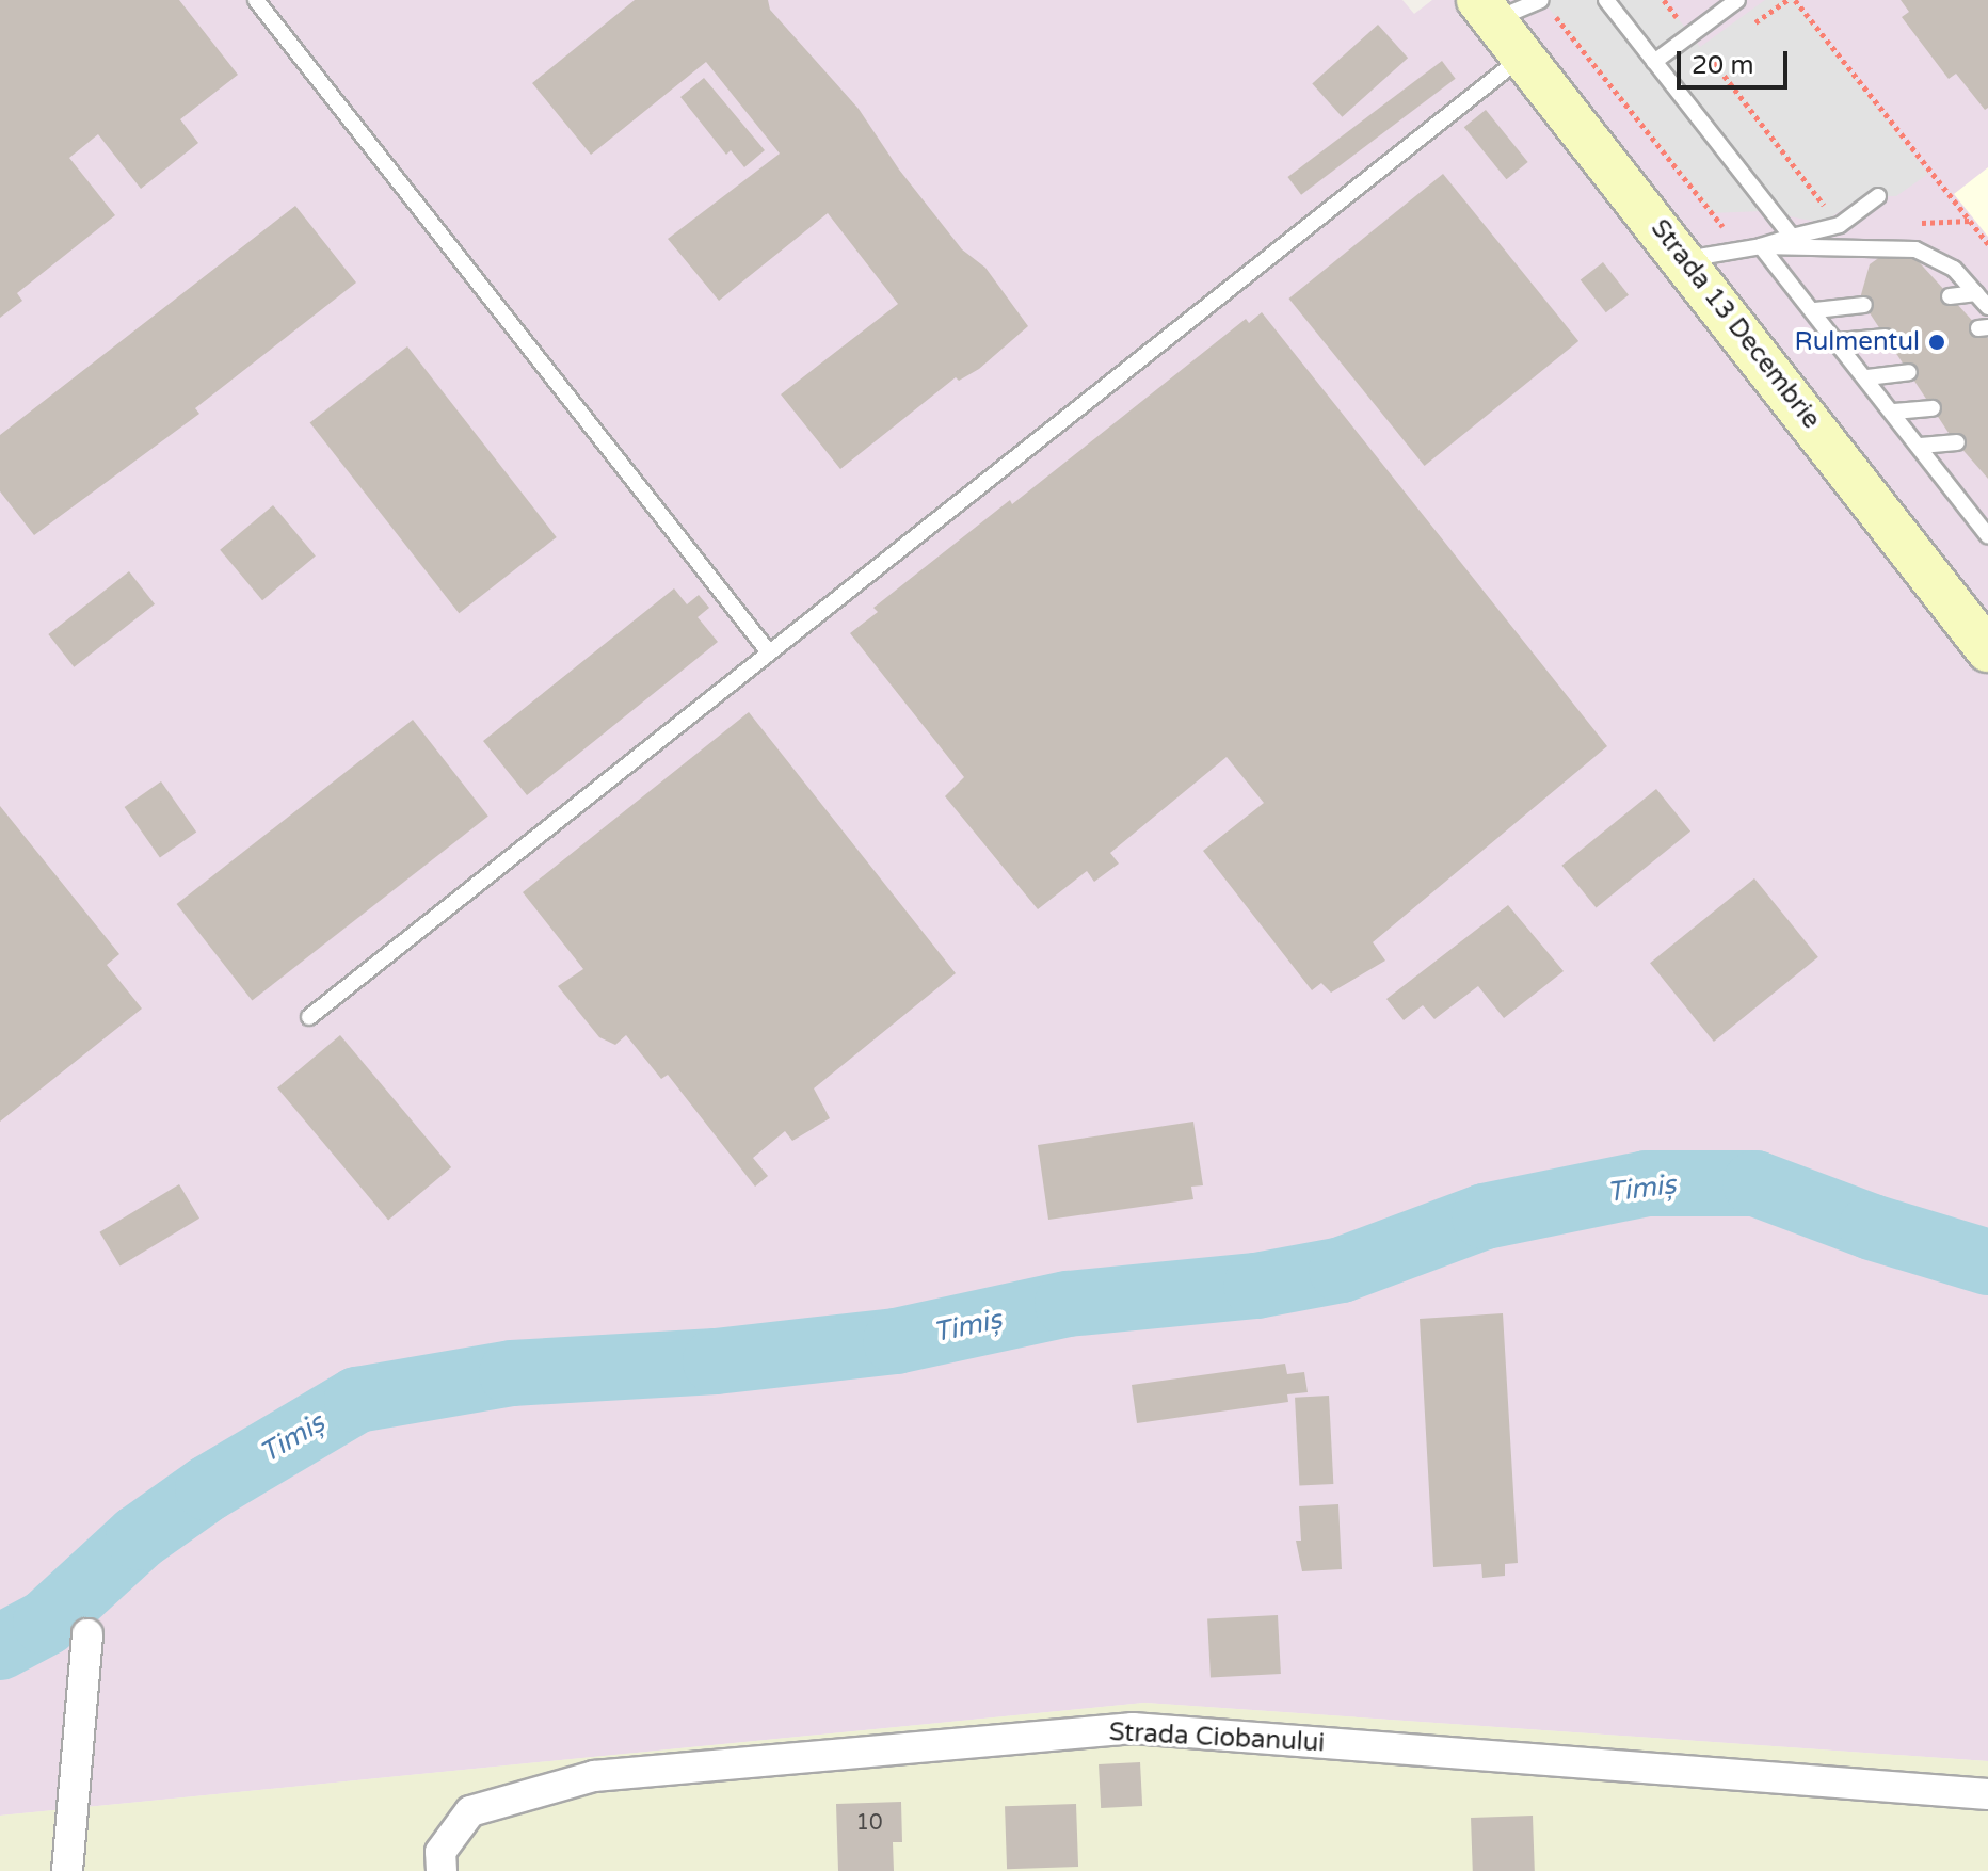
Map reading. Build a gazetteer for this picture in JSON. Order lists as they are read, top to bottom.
{
  "streets": {
    "main road": ["Strada 13 Decembrie"],
    "street": ["Strada Ciobanului"]
  },
  "water": ["Timiș"],
  "places": ["Rulmentul"],
  "house_numbers": ["10"],
  "scale_bar": "20 m"
}
